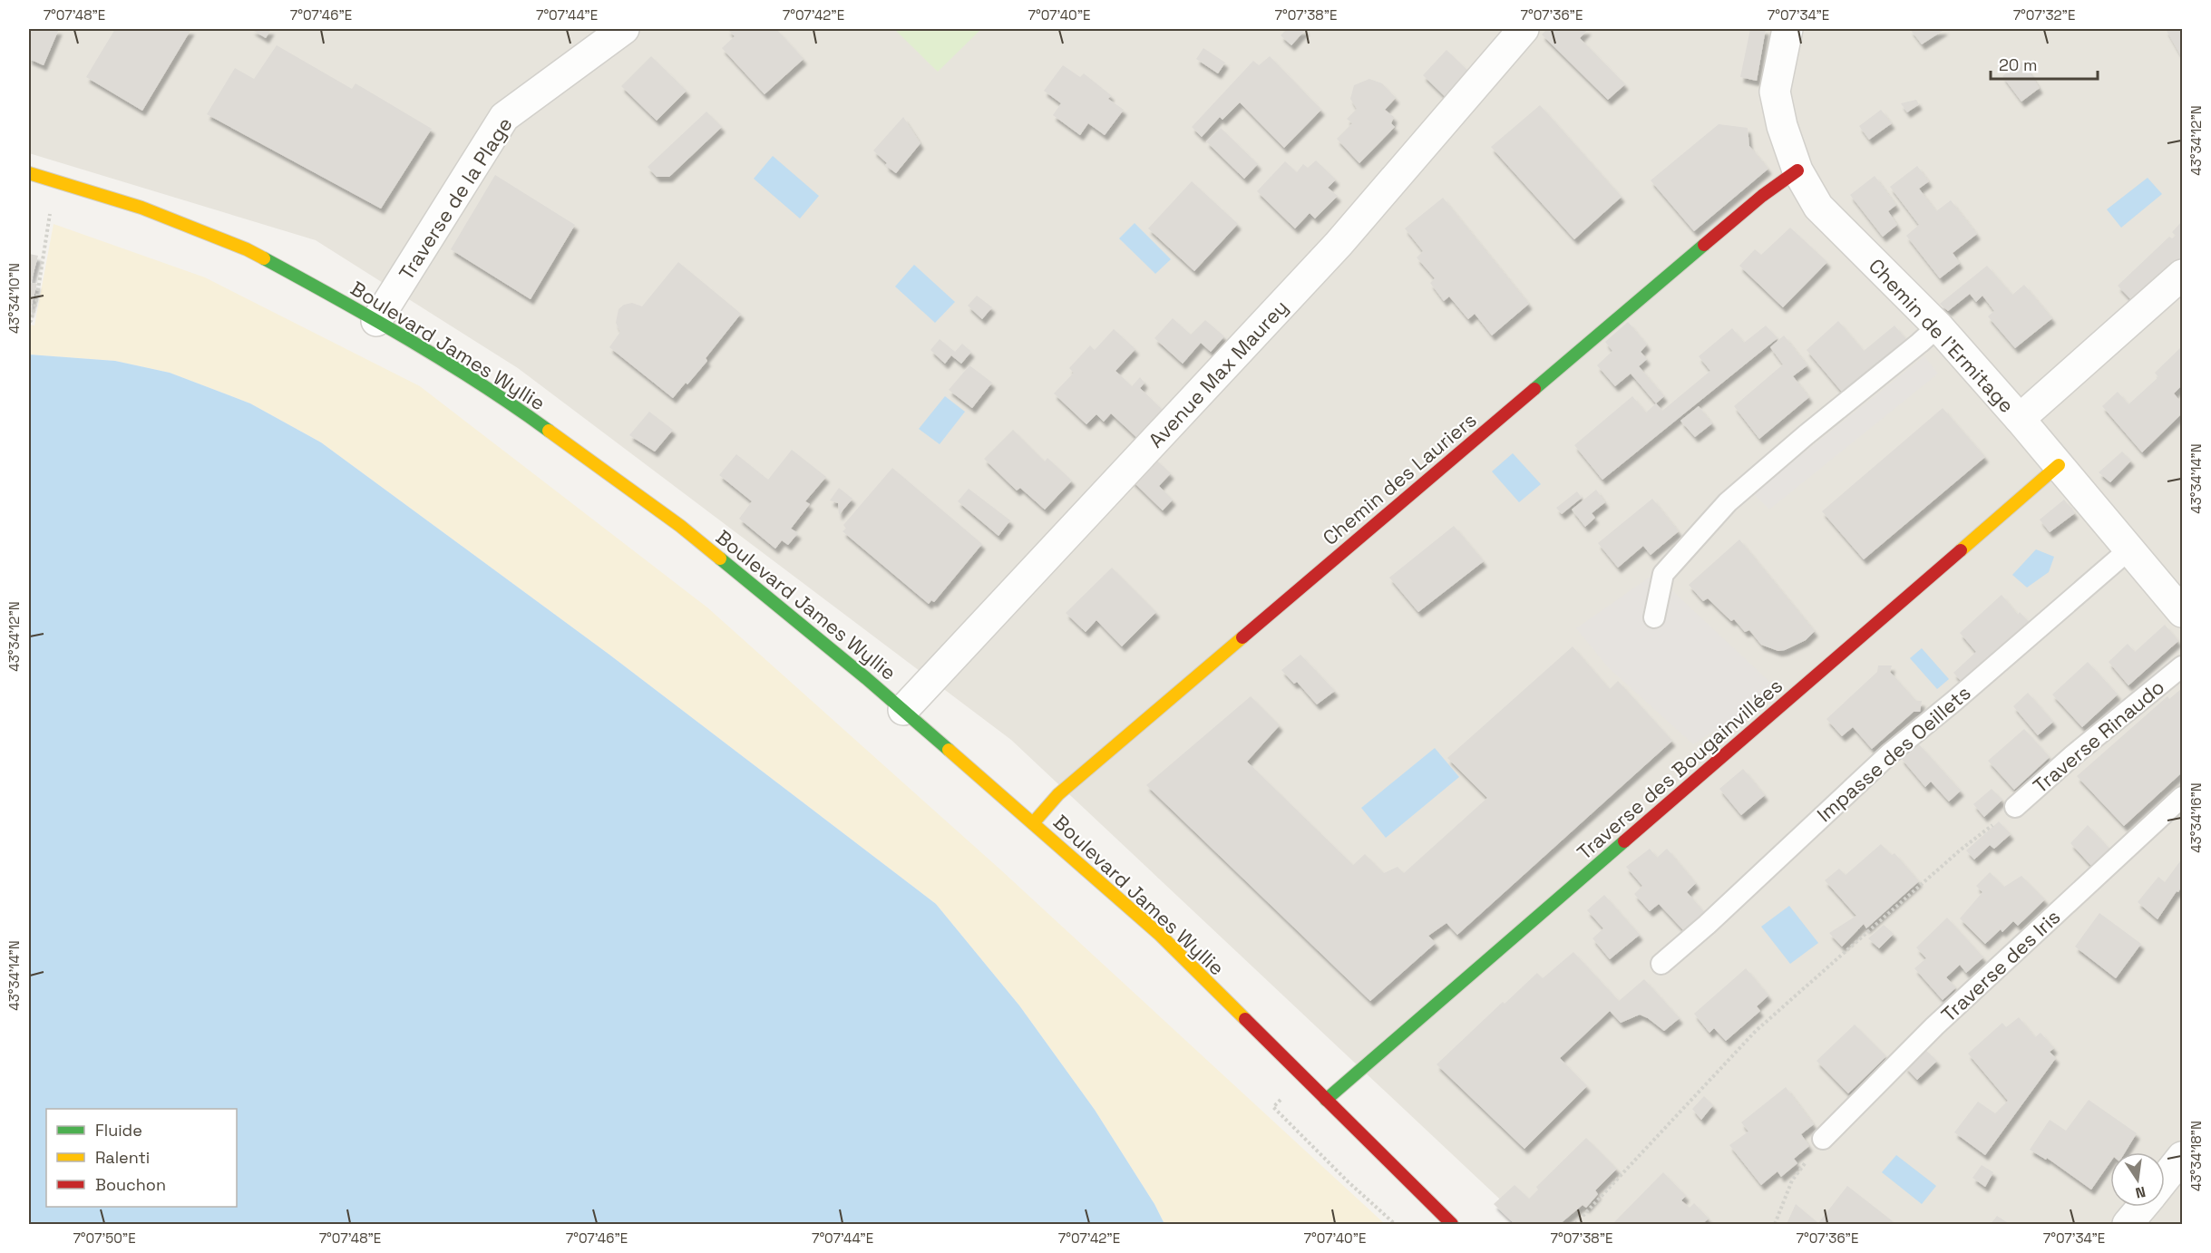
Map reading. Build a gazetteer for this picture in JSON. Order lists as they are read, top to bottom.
{
  "streets": {
    "street": [
      "Traverse de la Plage",
      "Chemin de l'Ermitage",
      "Boulevard James Wyllie",
      "Avenue Max Maurey",
      "Chemin des Lauriers",
      "Traverse des Bougainvillées"
    ],
    "lane": ["Traverse Rinaudo", "Impasse des Oeillets", "Traverse des Iris"]
  },
  "crossings": [
    ["Traverse de la Plage", "Boulevard James Wyllie"],
    ["Chemin de l'Ermitage", "Chemin des Lauriers"],
    ["Chemin de l'Ermitage", "Impasse des Oeillets"],
    ["Chemin de l'Ermitage", "Traverse des Bougainvillées"],
    ["Boulevard James Wyllie", "Avenue Max Maurey"],
    ["Boulevard James Wyllie", "Chemin des Lauriers"],
    ["Boulevard James Wyllie", "Traverse des Bougainvillées"]
  ],
  "legend": ["Fluide", "Ralenti", "Bouchon"],
  "scale_bar": "20 m",
  "north": "bottom",
  "coordinates": [
    "7°07'48\"E",
    "7°07'46\"E",
    "7°07'44\"E",
    "7°07'42\"E",
    "7°07'40\"E",
    "7°07'38\"E",
    "7°07'36\"E",
    "7°07'34\"E",
    "7°07'32\"E",
    "43°34'12\"N",
    "43°34'10\"N",
    "43°34'14\"N",
    "43°34'16\"N",
    "43°34'18\"N",
    "7°07'50\"E"
  ]
}
